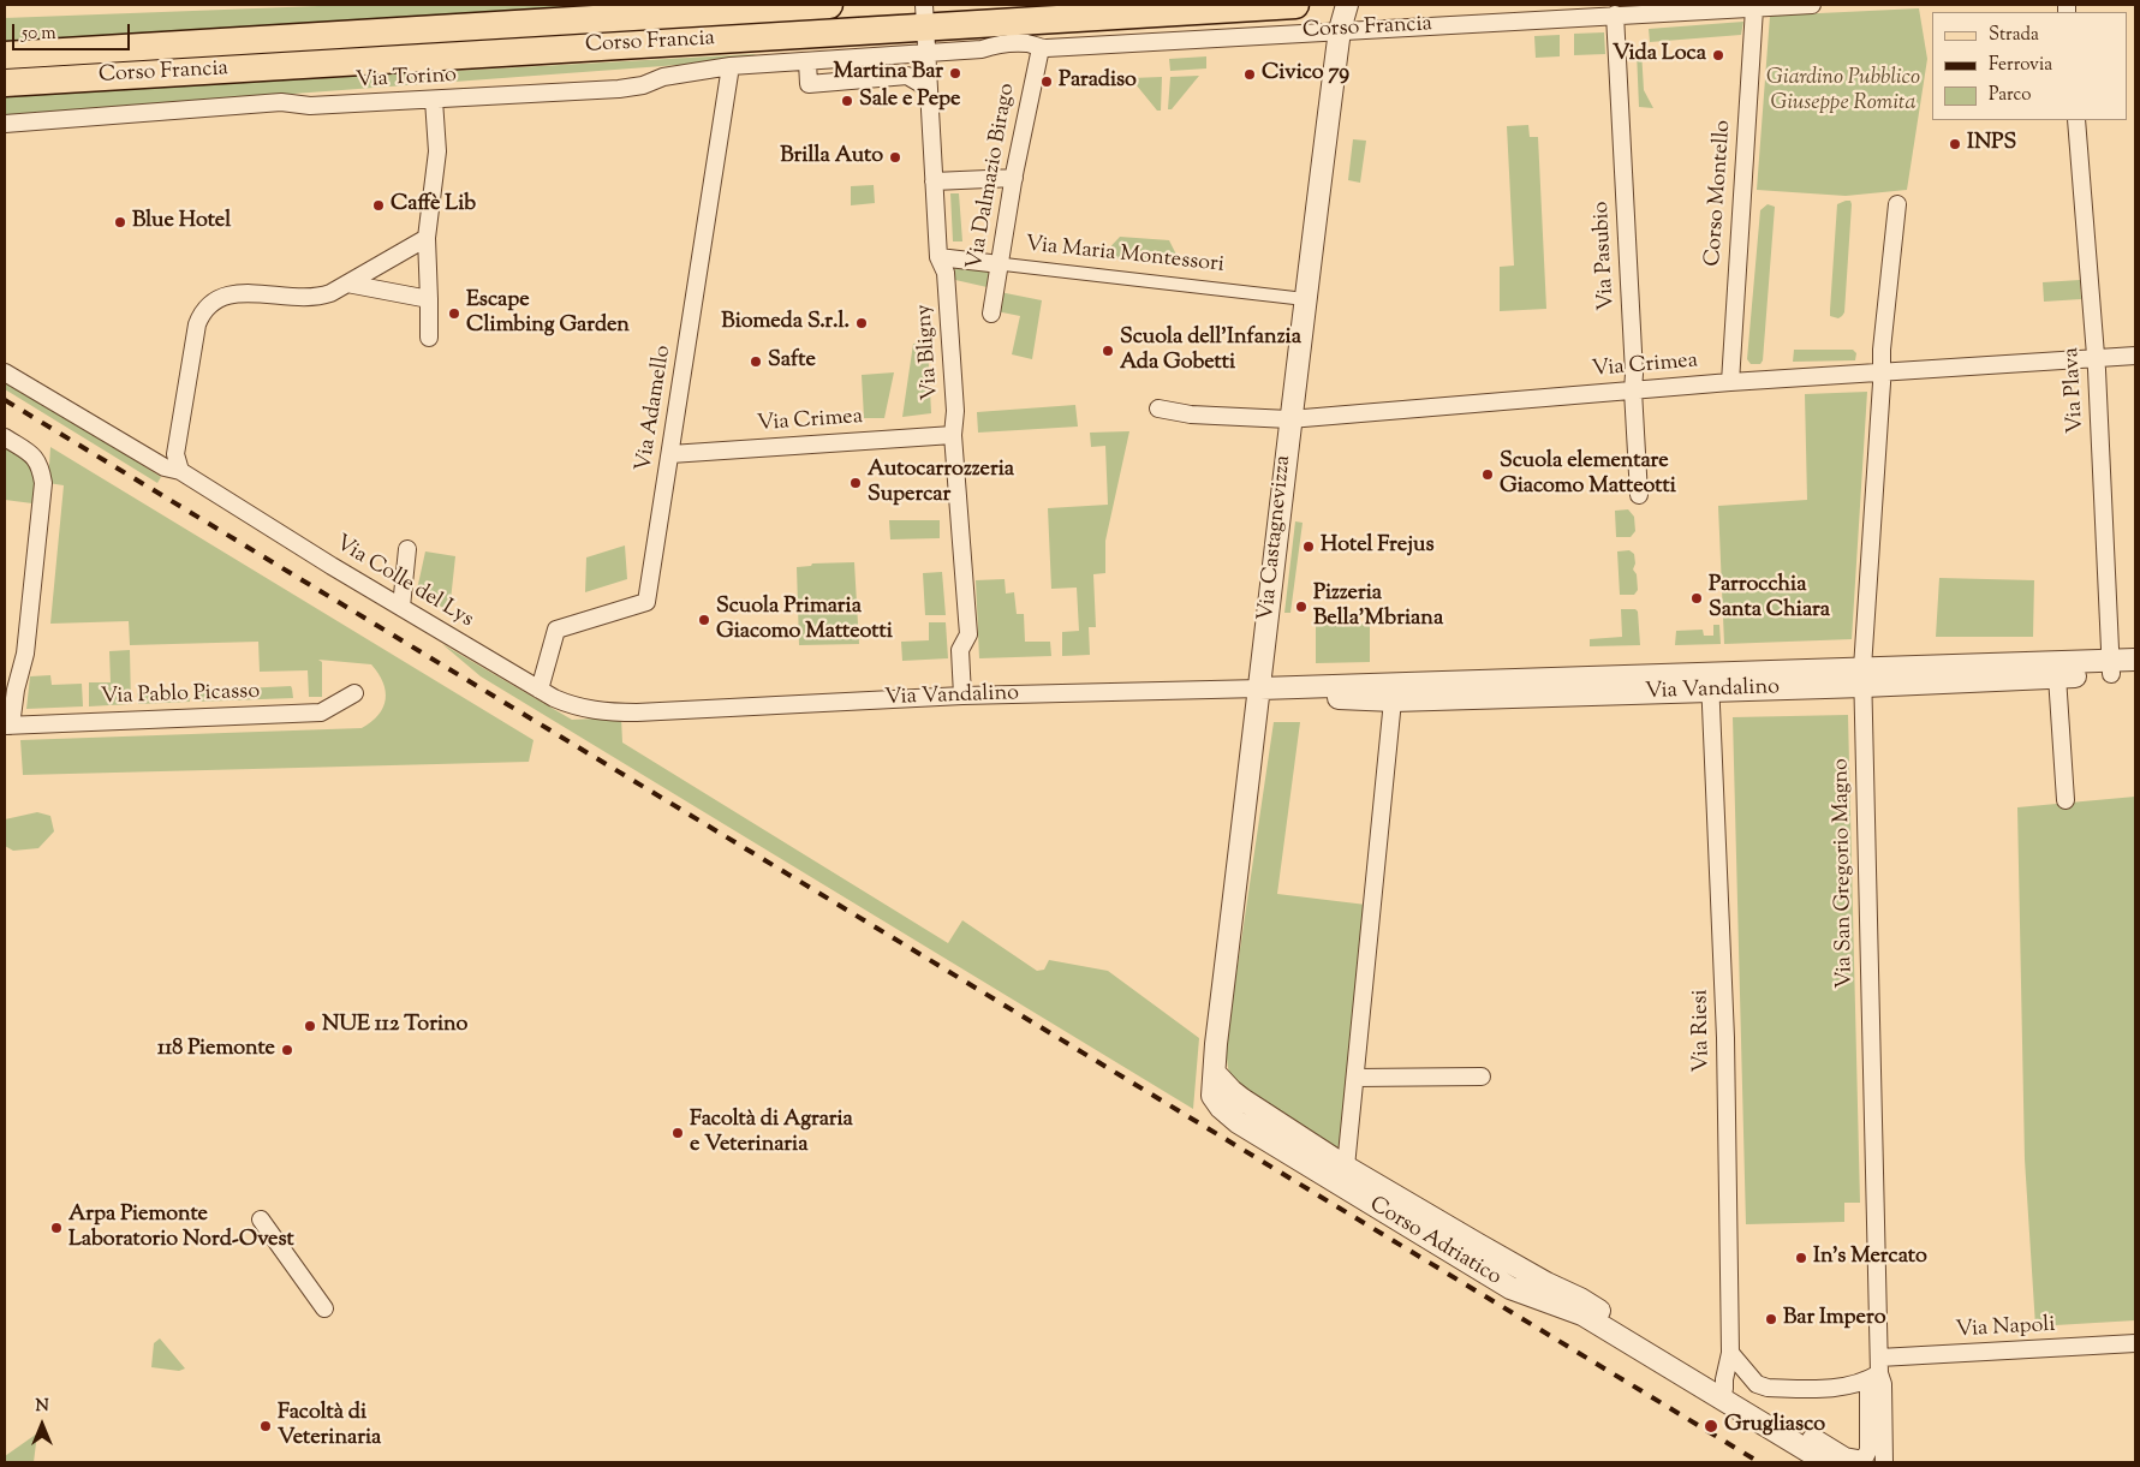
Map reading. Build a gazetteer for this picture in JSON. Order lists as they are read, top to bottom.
{
  "streets": {
    "main road": ["Corso Francia"],
    "street": [
      "Via Torino",
      "Via Dalmazio Birago",
      "Corso Montello",
      "Via Maria Montessori",
      "Via Pasubio",
      "Via Bligny",
      "Via Crimea",
      "Via Plava",
      "Via Adamello",
      "Via Castagnevizza",
      "Via Colle del Lys",
      "Via Vandalino",
      "Via Pablo Picasso",
      "Via San Gregorio Magno",
      "Via Riesi",
      "Corso Adriatico",
      "Via Napoli"
    ]
  },
  "crossings": [
    ["Corso Francia", "Via Torino"],
    ["Corso Francia", "Via Dalmazio Birago"],
    ["Corso Francia", "Corso Montello"],
    ["Corso Francia", "Via Pasubio"],
    ["Corso Francia", "Via Bligny"],
    ["Corso Francia", "Via Castagnevizza"],
    ["Via Torino", "Via Bligny"],
    ["Via Torino", "Via Adamello"],
    ["Via Dalmazio Birago", "Via Maria Montessori"],
    ["Corso Montello", "Via Crimea"],
    ["Via Maria Montessori", "Via Bligny"],
    ["Via Maria Montessori", "Via Castagnevizza"],
    ["Via Pasubio", "Via Crimea"],
    ["Via Bligny", "Via Crimea"],
    ["Via Bligny", "Via Vandalino"],
    ["Via Crimea", "Via Plava"],
    ["Via Crimea", "Via Adamello"],
    ["Via Crimea", "Via Castagnevizza"],
    ["Via Crimea", "Via San Gregorio Magno"],
    ["Via Plava", "Via Vandalino"],
    ["Via Adamello", "Via Colle del Lys"],
    ["Via Castagnevizza", "Via Vandalino"],
    ["Via Castagnevizza", "Corso Adriatico"],
    ["Via Colle del Lys", "Via Vandalino"],
    ["Via Vandalino", "Via San Gregorio Magno"],
    ["Via Vandalino", "Via Riesi"],
    ["Via San Gregorio Magno", "Corso Adriatico"],
    ["Via San Gregorio Magno", "Via Napoli"],
    ["Via Riesi", "Corso Adriatico"],
    ["Via Riesi", "Via Napoli"]
  ],
  "parks": ["Giardino Pubblico Giuseppe Romita"],
  "places": [
    "Vida Loca",
    "Martina Bar",
    "Civico 79",
    "Paradiso",
    "Sale e Pepe",
    "INPS",
    "Brilla Auto",
    "Caffè Lib",
    "Blue Hotel",
    "Escape Climbing Garden",
    "Biomeda S.r.l.",
    "Scuola dell'Infanzia Ada Gobetti",
    "Safte",
    "Scuola elementare Giacomo Matteotti",
    "Autocarrozzeria Supercar",
    "Hotel Frejus",
    "Parrocchia Santa Chiara",
    "Pizzeria Bella'Mbriana",
    "Scuola Primaria Giacomo Matteotti",
    "NUE 112 Torino",
    "118 Piemonte",
    "Facoltà di Agraria e Veterinaria",
    "Arpa Piemonte Laboratorio Nord-Ovest",
    "In's Mercato",
    "Bar Impero",
    "Facoltà di Veterinaria",
    "Grugliasco"
  ],
  "legend": ["Strada", "Ferrovia", "Parco"],
  "scale_bar": "50 m",
  "north": "top"
}
